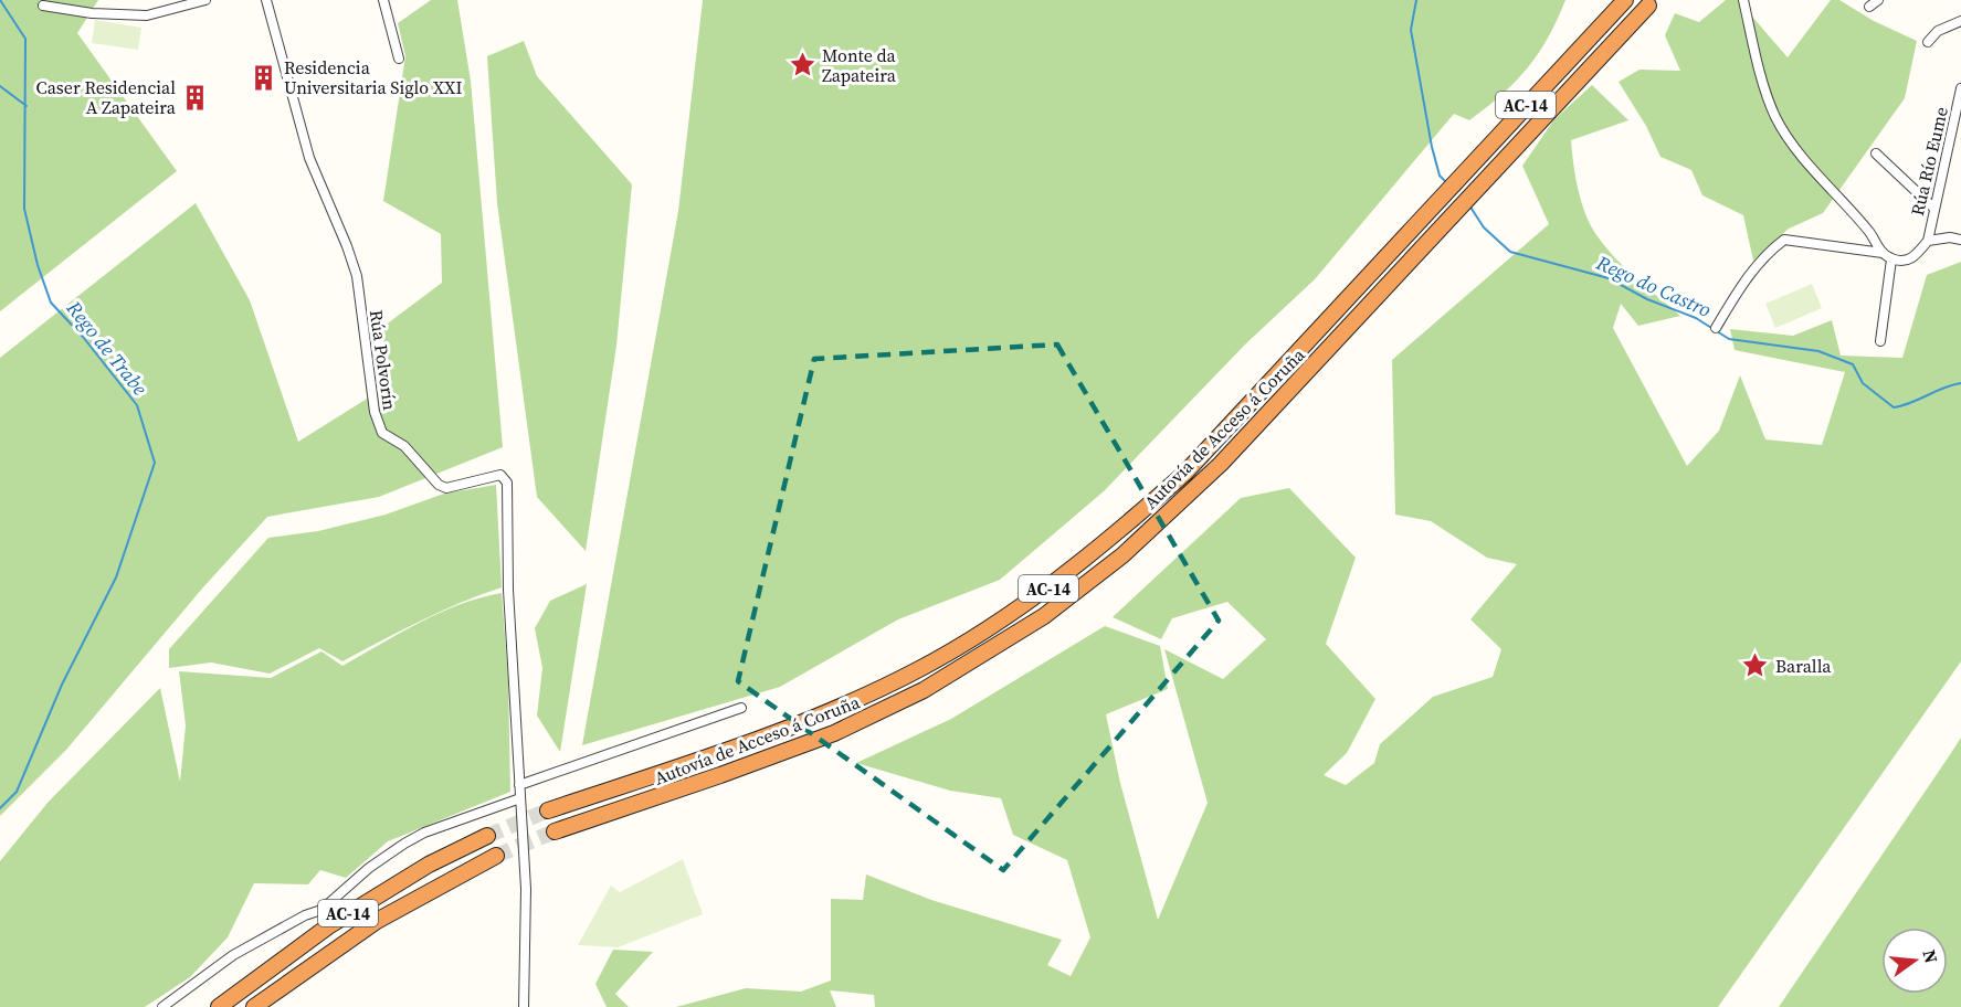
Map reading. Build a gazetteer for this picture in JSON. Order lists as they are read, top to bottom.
{
  "streets": {
    "highway": ["AC-14", "Autovía de Acceso á Coruña"],
    "street": ["Rúa Río Eume", "Rúa Polvorín"]
  },
  "water": ["Rego do Castro", "Rego de Trabe"],
  "places": {
    "place": ["Monte da Zapateira", "Baralla"],
    "building": ["Residencia Universitaria Siglo XXI", "Caser Residencial A Zapateira"]
  },
  "north": "right"
}
